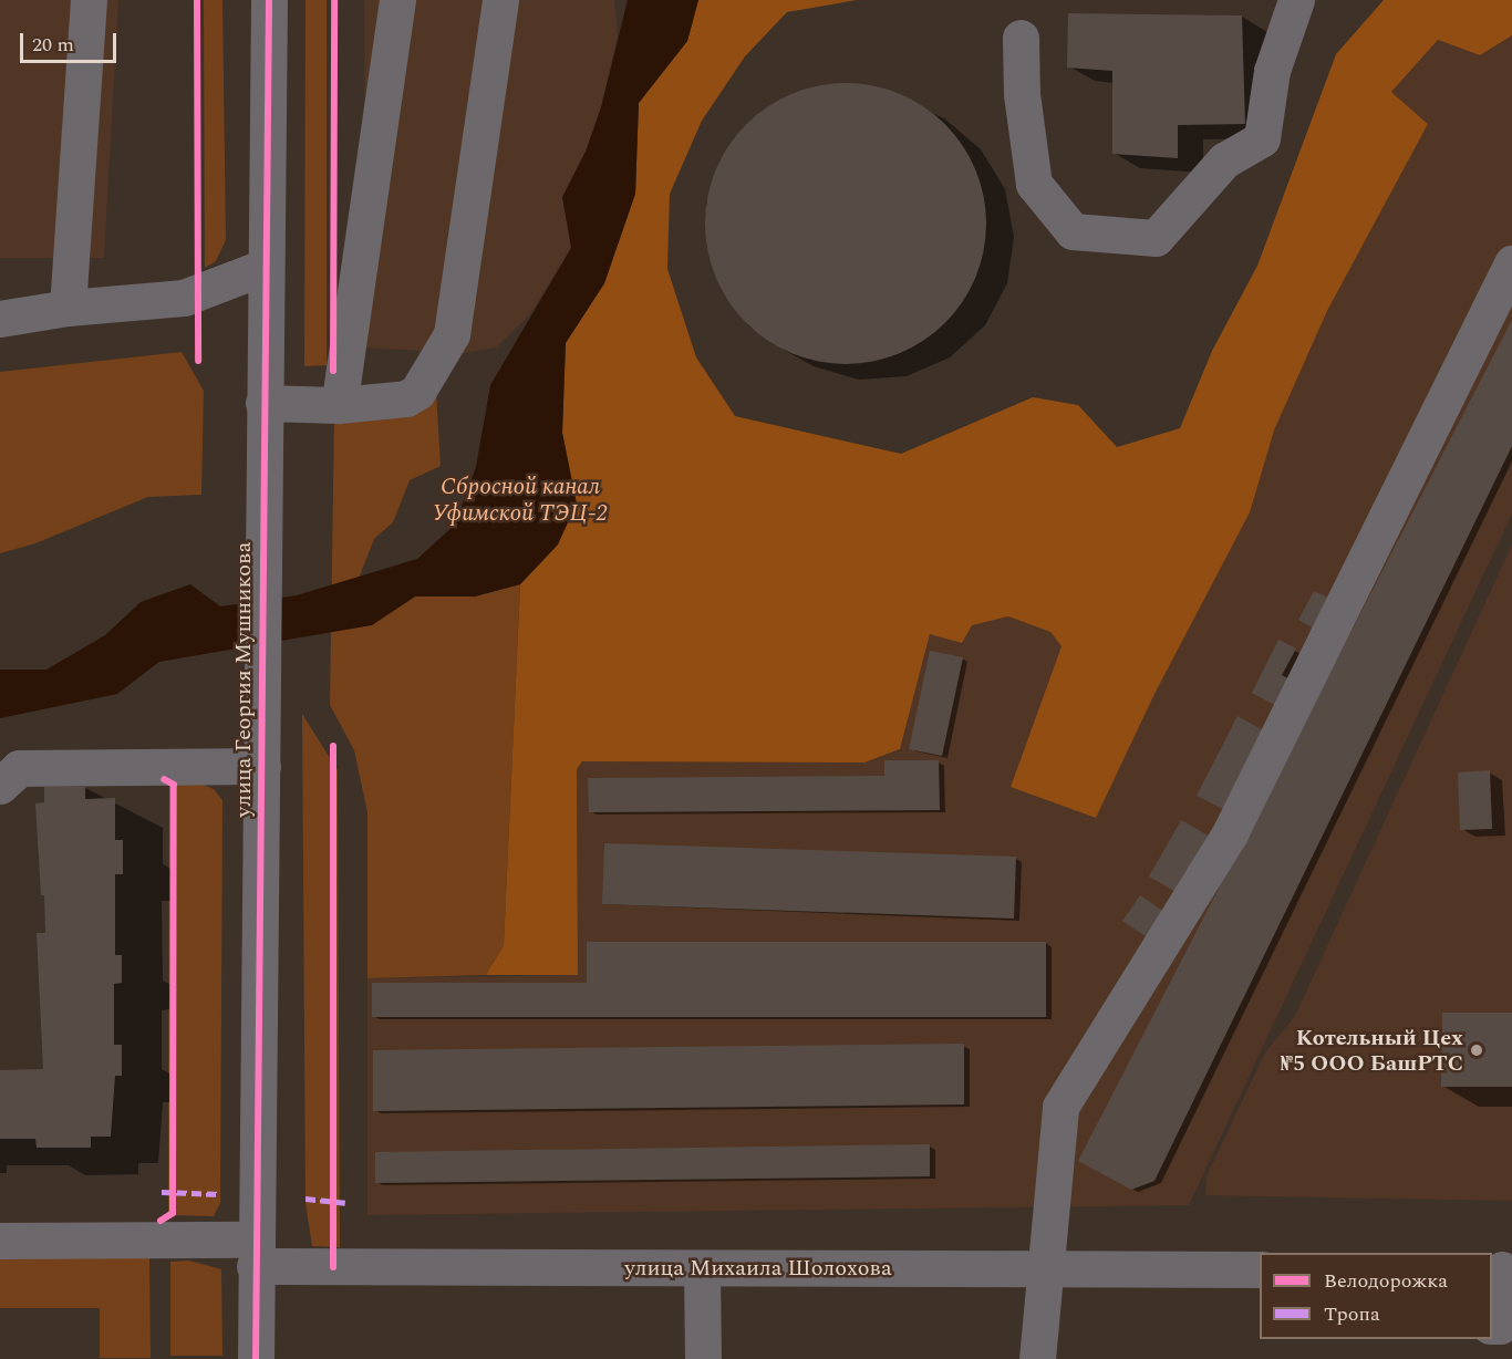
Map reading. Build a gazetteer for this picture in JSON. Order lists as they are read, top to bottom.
{
  "streets": {
    "street": ["улица Георгия Мушникова", "улица Михаила Шолохова"]
  },
  "crossings": [
    ["улица Георгия Мушникова", "улица Михаила Шолохова"]
  ],
  "water": ["Сбросной канал Уфимской ТЭЦ-2"],
  "places": ["Котельный Цех №5 ООО БашРТС"],
  "legend": ["Велодорожка", "Тропа"],
  "scale_bar": "20 m"
}
